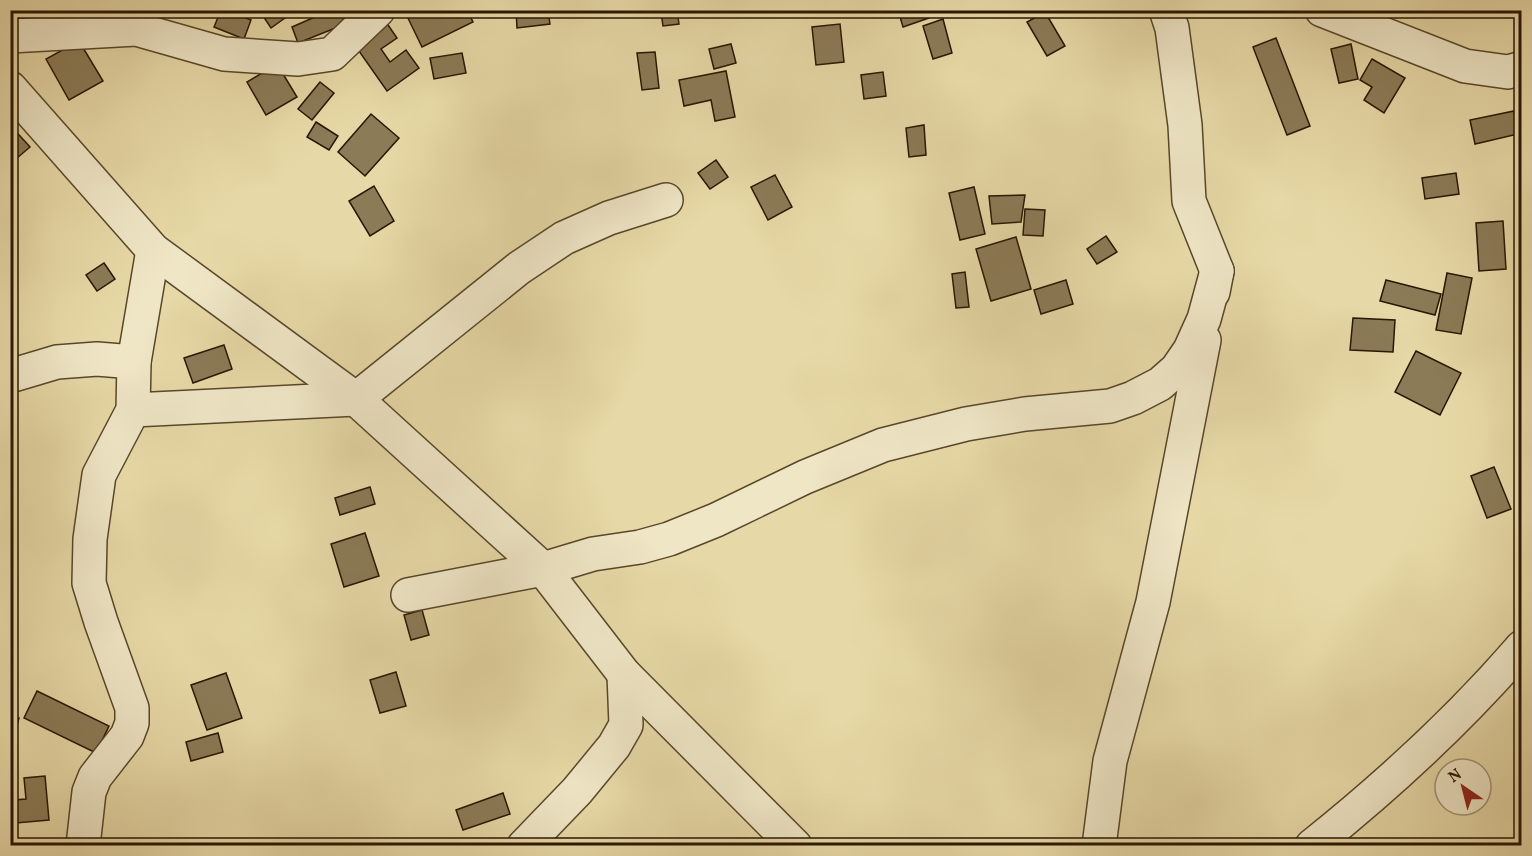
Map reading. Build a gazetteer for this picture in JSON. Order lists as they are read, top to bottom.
{
  "north": "top left"
}
